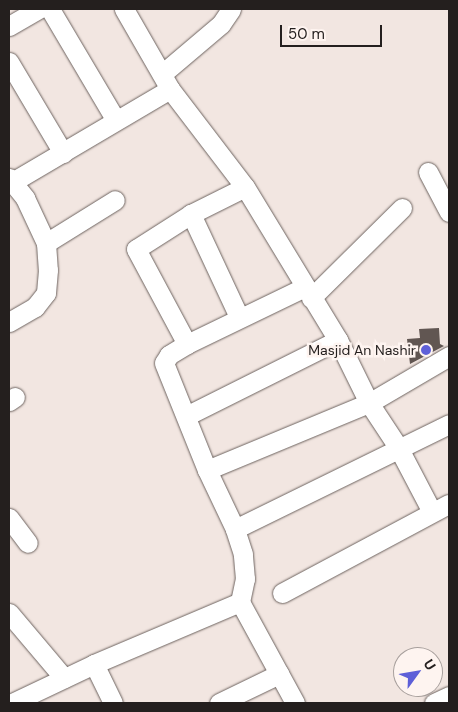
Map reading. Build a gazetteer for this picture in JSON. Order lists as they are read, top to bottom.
{
  "places": ["Masjid An Nashir"],
  "scale_bar": "50 m",
  "north": "top right"
}
